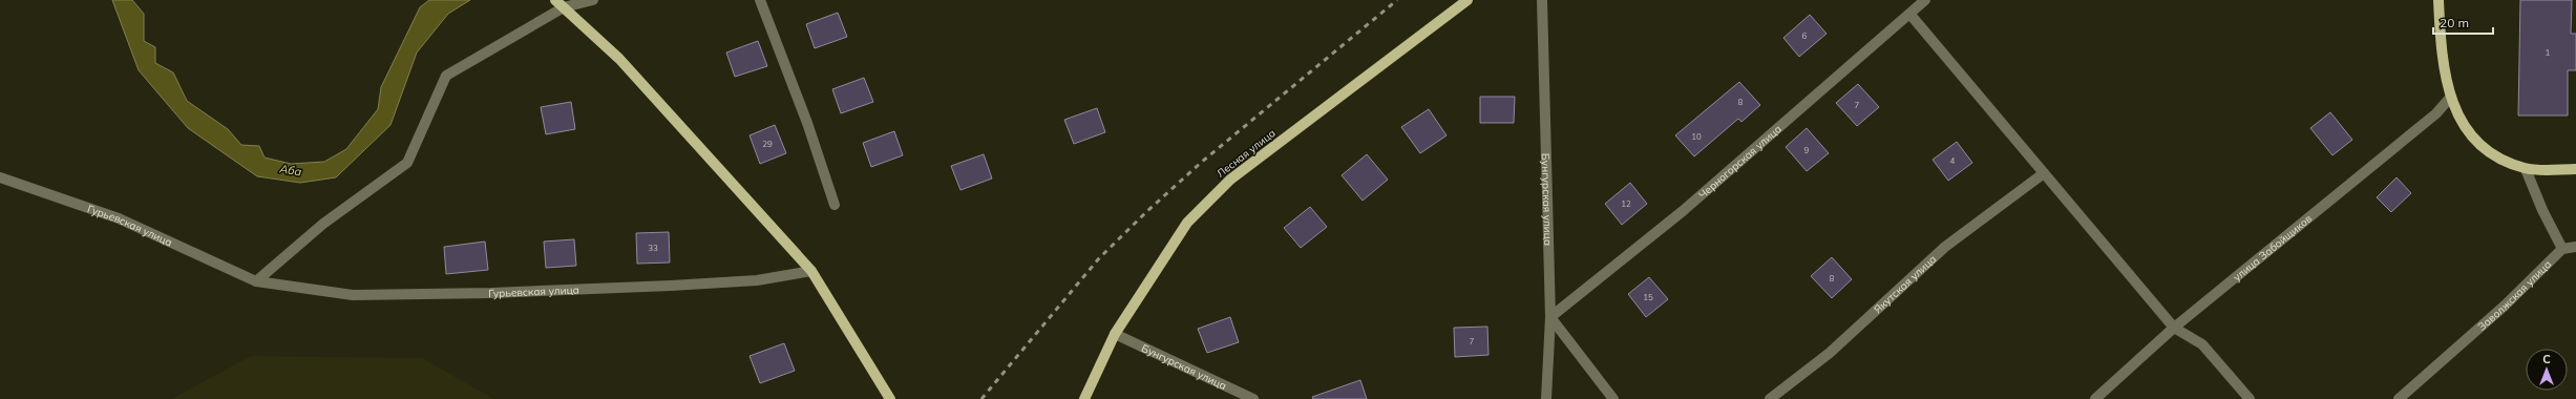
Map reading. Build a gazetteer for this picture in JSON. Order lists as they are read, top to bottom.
{
  "streets": {
    "main road": ["Лесная улица"],
    "street": [
      "Черногорская улица",
      "Бунгурская улица",
      "Гурьевская улица",
      "улица Забойщиков",
      "Якутская улица",
      "Заволжская улица"
    ]
  },
  "crossings": [
    ["Лесная улица", "Бунгурская улица"],
    ["Черногорская улица", "Бунгурская улица"]
  ],
  "water": ["Аба"],
  "house_numbers": [
    "6",
    "1",
    "8",
    "7",
    "10",
    "29",
    "9",
    "4",
    "12",
    "33",
    "8",
    "15",
    "7"
  ],
  "scale_bar": "20 m",
  "north": "top"
}
